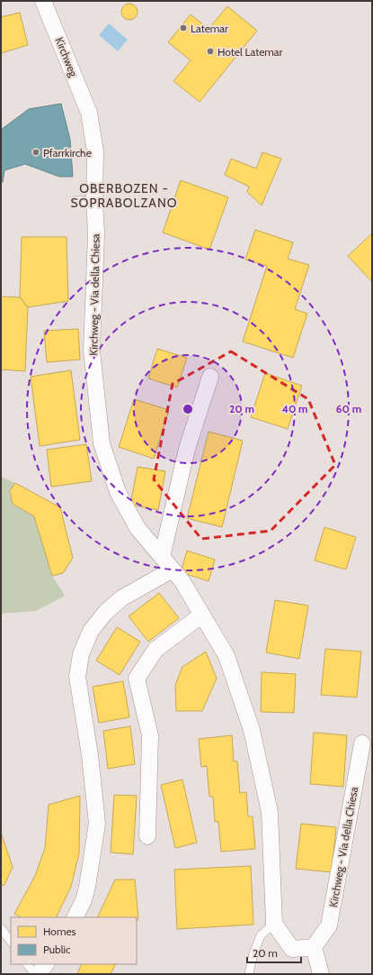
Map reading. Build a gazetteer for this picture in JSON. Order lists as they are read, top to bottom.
{
  "streets": {
    "street": ["Kirchweg", "Kirchweg - Via della Chiesa"]
  },
  "crossings": [
    ["Kirchweg", "Kirchweg - Via della Chiesa"]
  ],
  "districts": ["OBERBOZEN - SOPRABOLZANO"],
  "places": ["Latemar", "Hotel Latemar", "Pfarrkirche"],
  "legend": ["Homes", "Public"],
  "scale_bar": "20 m",
  "rings": ["20 m", "40 m", "60 m"]
}
